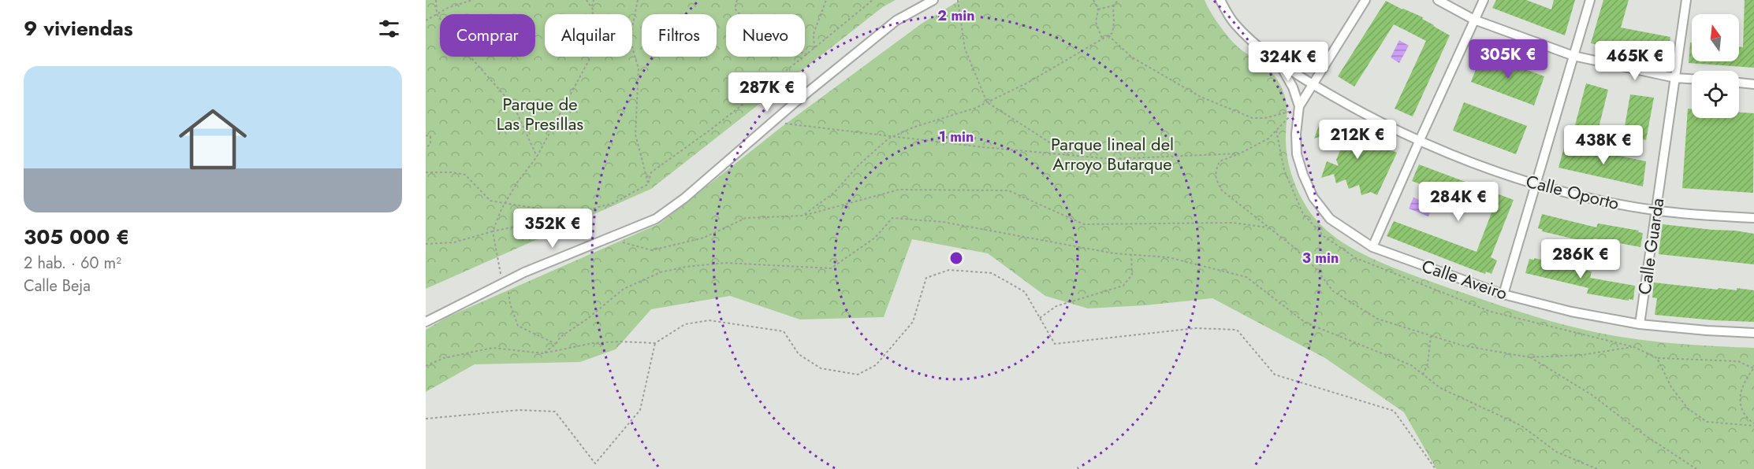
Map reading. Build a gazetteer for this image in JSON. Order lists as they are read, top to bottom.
{
  "streets": {
    "street": ["Calle Oporto", "Calle Guarda", "Calle Aveiro"]
  },
  "crossings": [
    ["Calle Oporto", "Calle Guarda"],
    ["Calle Oporto", "Calle Aveiro"],
    ["Calle Guarda", "Calle Aveiro"]
  ],
  "parks": ["Parque de Las Presillas", "Parque lineal del Arroyo Butarque"],
  "north": "top",
  "page": {
    "heading": "9 viviendas",
    "chip": [
      "Comprar",
      "Alquilar",
      "Filtros",
      "Nuevo"
    ],
    "price": [
      "305K €",
      "465K €",
      "324K €",
      "287K €",
      "212K €",
      "438K €",
      "284K €",
      "352K €",
      "286K €"
    ],
    "list": [
      {
        "name": "305 000 €",
        "note": "2 hab. · 60 m² · Calle Beja"
      }
    ]
  },
  "rings": ["2 min", "1 min", "3 min"]
}
